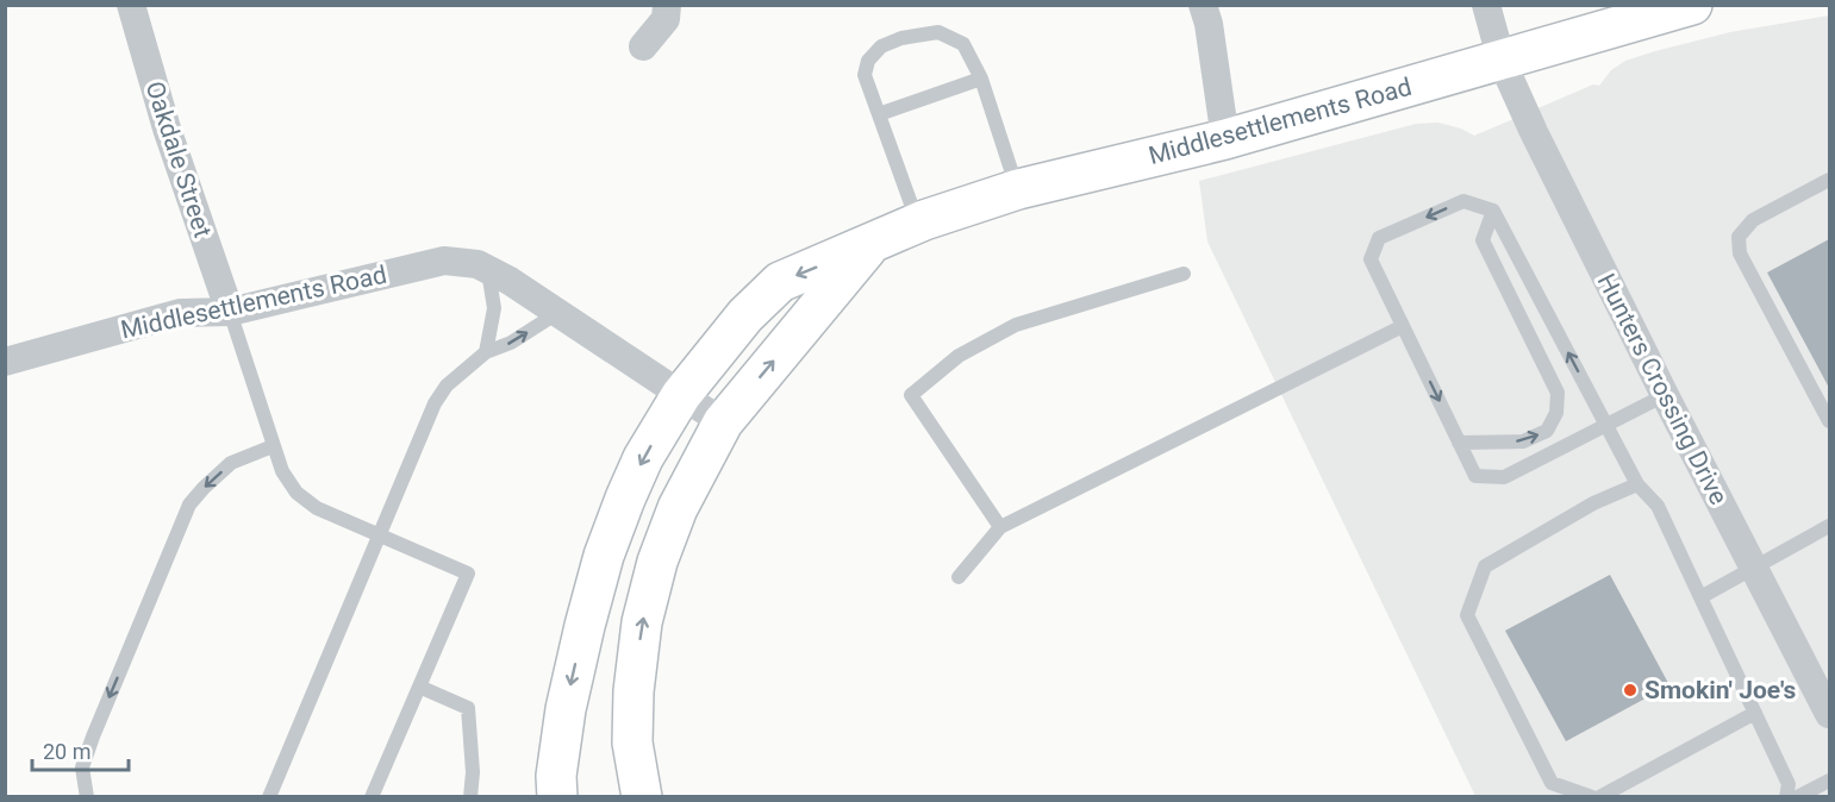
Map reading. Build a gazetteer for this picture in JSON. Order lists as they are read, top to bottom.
{
  "streets": {
    "main road": ["Middlesettlements Road"],
    "street": ["Oakdale Street", "Hunters Crossing Drive"]
  },
  "crossings": [
    ["Middlesettlements Road", "Oakdale Street"],
    ["Middlesettlements Road", "Hunters Crossing Drive"]
  ],
  "places": ["Smokin' Joe's"],
  "scale_bar": "20 m"
}
